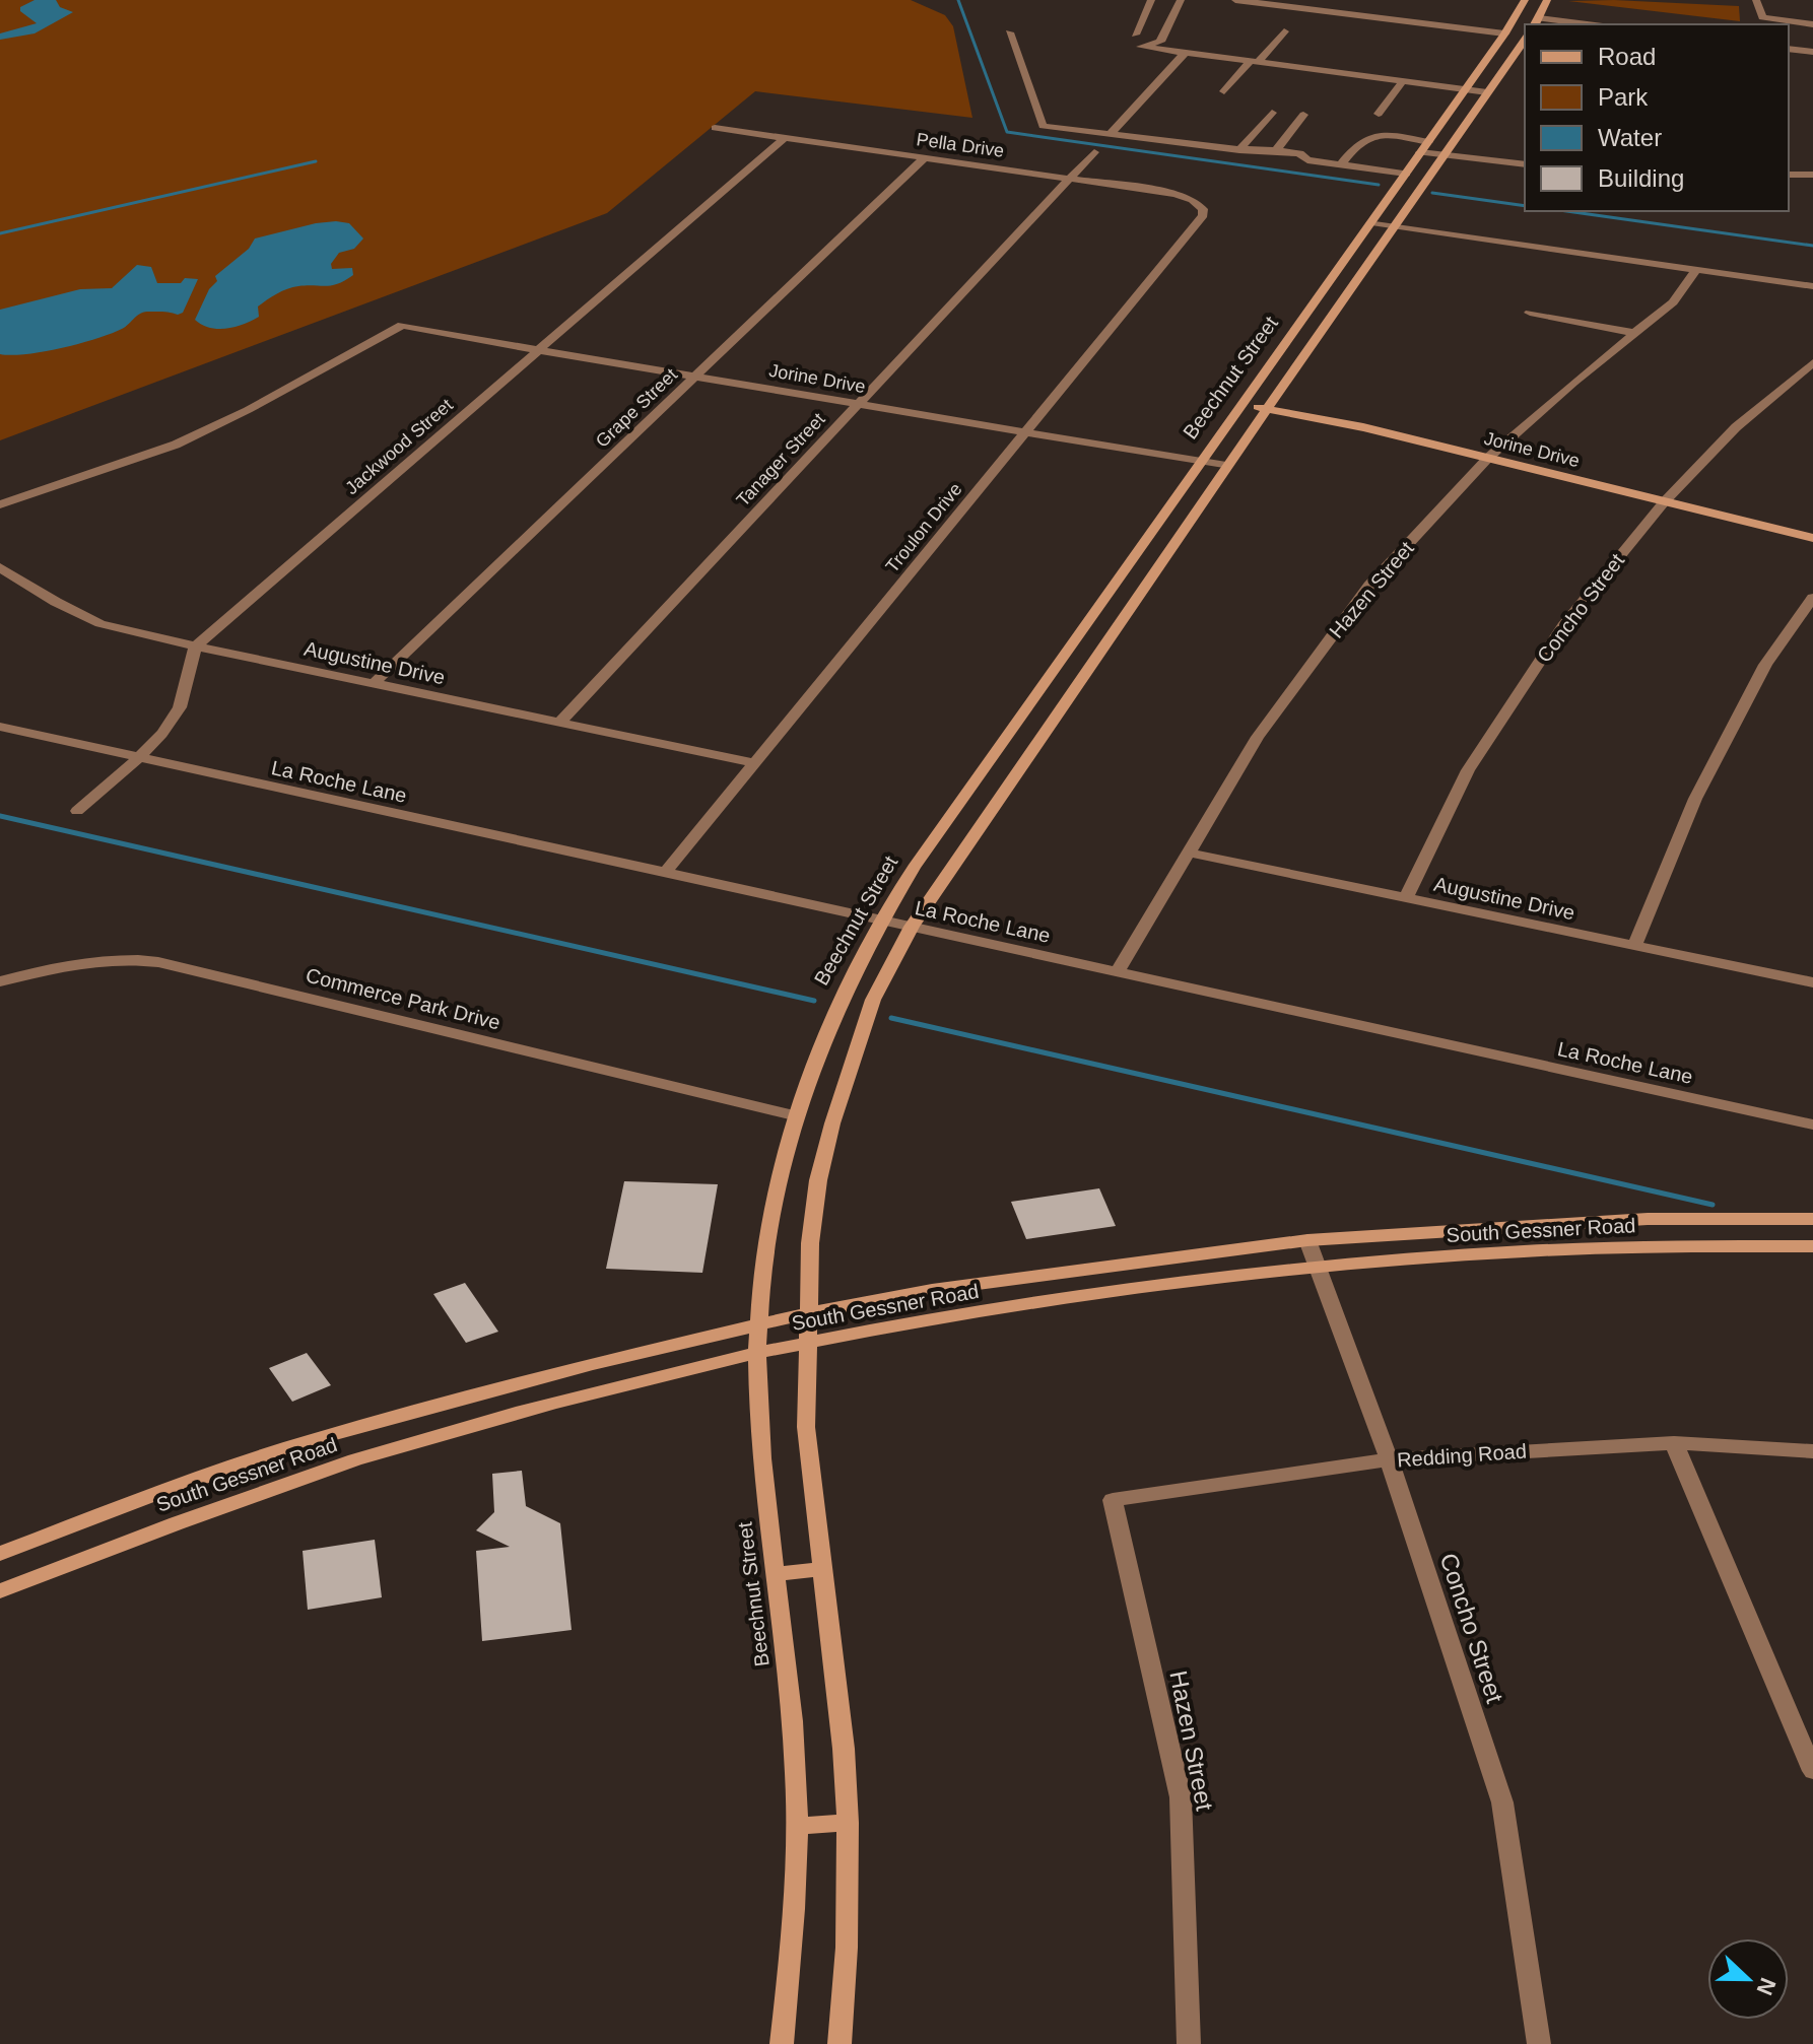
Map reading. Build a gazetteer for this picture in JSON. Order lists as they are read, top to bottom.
{
  "streets": {
    "main road": ["Beechnut Street", "Jorine Drive", "South Gessner Road"],
    "street": [
      "Pella Drive",
      "Grape Street",
      "Jackwood Street",
      "Tanager Street",
      "Troulon Drive",
      "Hazen Street",
      "Concho Street",
      "Augustine Drive",
      "La Roche Lane",
      "Commerce Park Drive",
      "Redding Road"
    ]
  },
  "crossings": [
    ["Pella Drive", "Grape Street"],
    ["Pella Drive", "Jackwood Street"],
    ["Pella Drive", "Tanager Street"],
    ["Pella Drive", "Troulon Drive"],
    ["Beechnut Street", "Jorine Drive"],
    ["Beechnut Street", "La Roche Lane"],
    ["Beechnut Street", "Commerce Park Drive"],
    ["Beechnut Street", "South Gessner Road"],
    ["Jorine Drive", "Grape Street"],
    ["Jorine Drive", "Jackwood Street"],
    ["Jorine Drive", "Tanager Street"],
    ["Jorine Drive", "Troulon Drive"],
    ["Jorine Drive", "Hazen Street"],
    ["Jorine Drive", "Concho Street"],
    ["Grape Street", "Augustine Drive"],
    ["Jackwood Street", "Augustine Drive"],
    ["Tanager Street", "Augustine Drive"],
    ["Troulon Drive", "Augustine Drive"],
    ["Troulon Drive", "La Roche Lane"],
    ["Hazen Street", "Augustine Drive"],
    ["Hazen Street", "La Roche Lane"],
    ["Hazen Street", "Redding Road"],
    ["Concho Street", "Augustine Drive"],
    ["Concho Street", "South Gessner Road"],
    ["Concho Street", "Redding Road"]
  ],
  "legend": [
    "Road",
    "Park",
    "Water",
    "Building"
  ],
  "north": "right"
}
